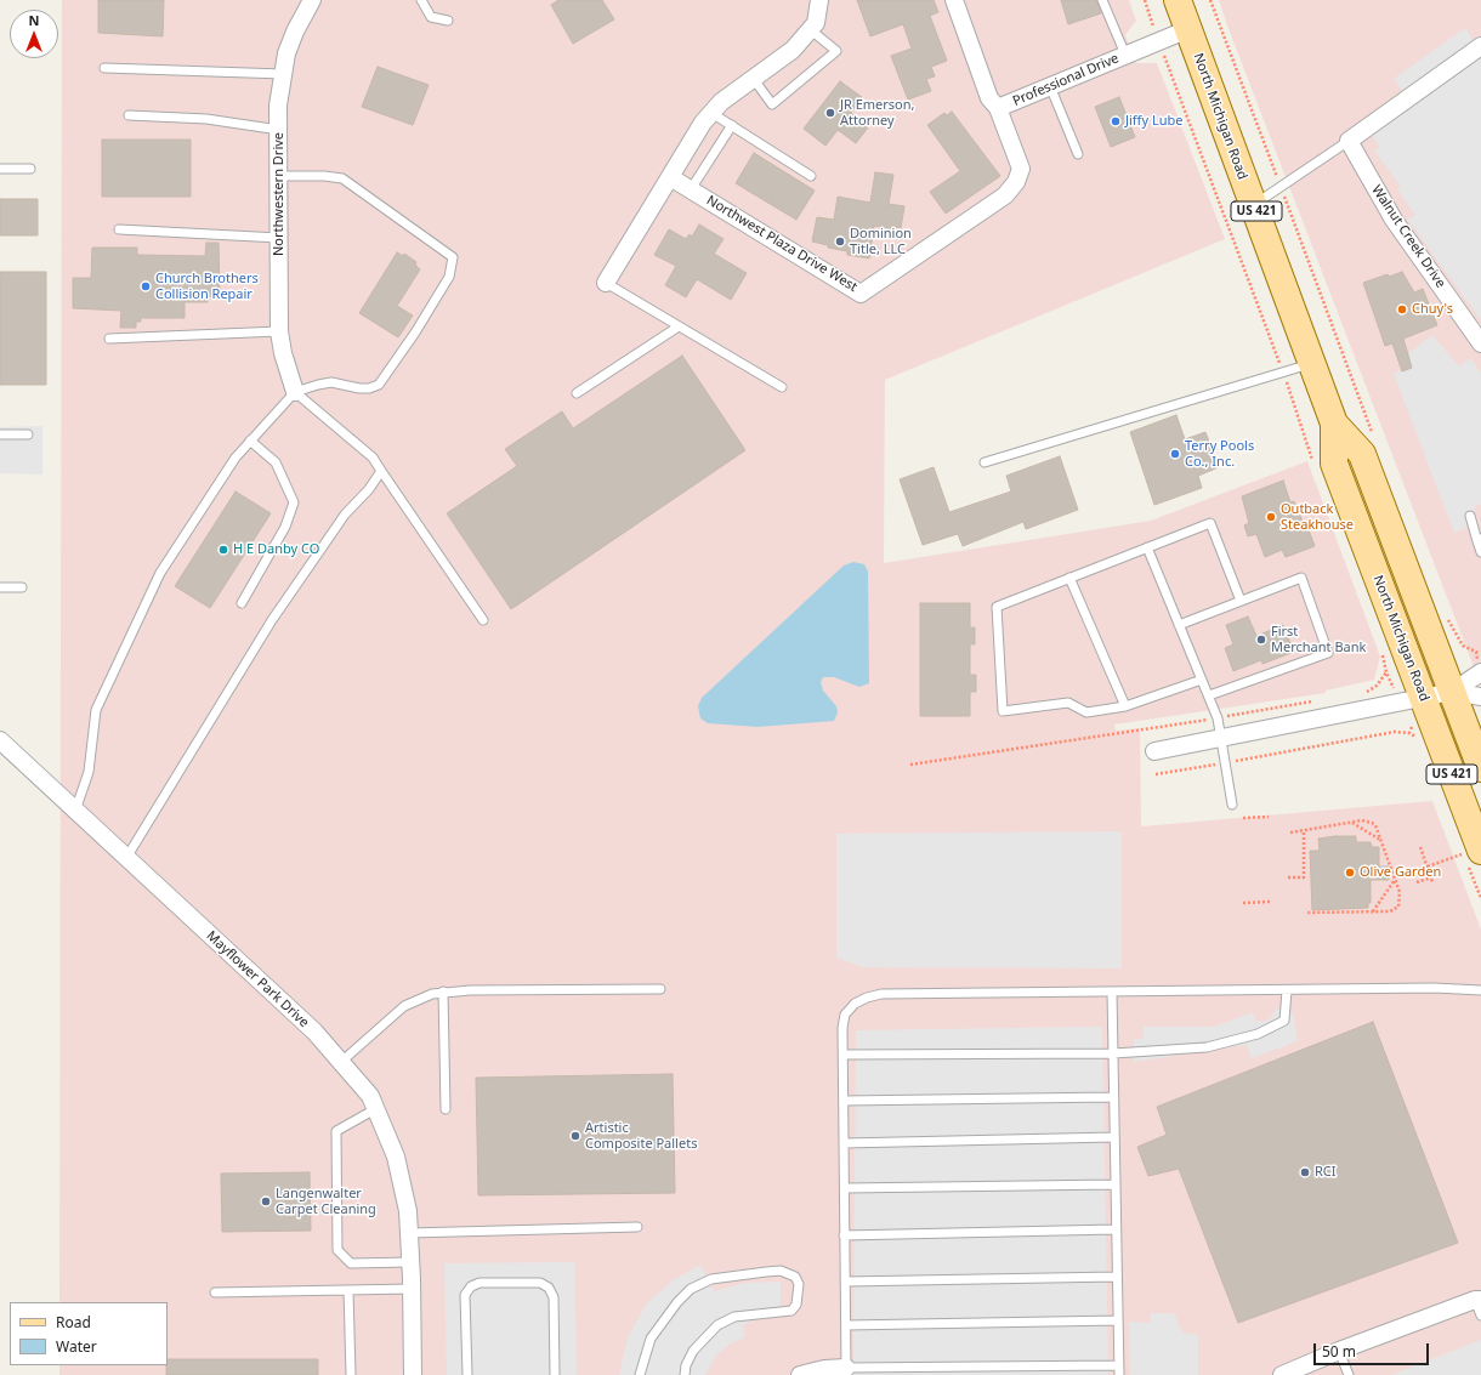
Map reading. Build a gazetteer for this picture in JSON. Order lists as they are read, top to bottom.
{
  "streets": {
    "main road": ["North Michigan Road", "US 421"],
    "street": [
      "Professional Drive",
      "Northwestern Drive",
      "Walnut Creek Drive",
      "Northwest Plaza Drive West",
      "Mayflower Park Drive"
    ]
  },
  "crossings": [
    ["Professional Drive", "North Michigan Road"],
    ["Professional Drive", "Northwest Plaza Drive West"]
  ],
  "places": [
    "JR Emerson, Attorney",
    "Jiffy Lube",
    "Dominion Title, LLC",
    "Church Brothers Collision Repair",
    "Chuy's",
    "Terry Pools Co., Inc.",
    "Outback Steakhouse",
    "H E Danby CO",
    "First Merchant Bank",
    "Olive Garden",
    "Artistic Composite Pallets",
    "RCI",
    "Langenwalter Carpet Cleaning"
  ],
  "legend": ["Road", "Water"],
  "scale_bar": "50 m",
  "north": "top"
}
